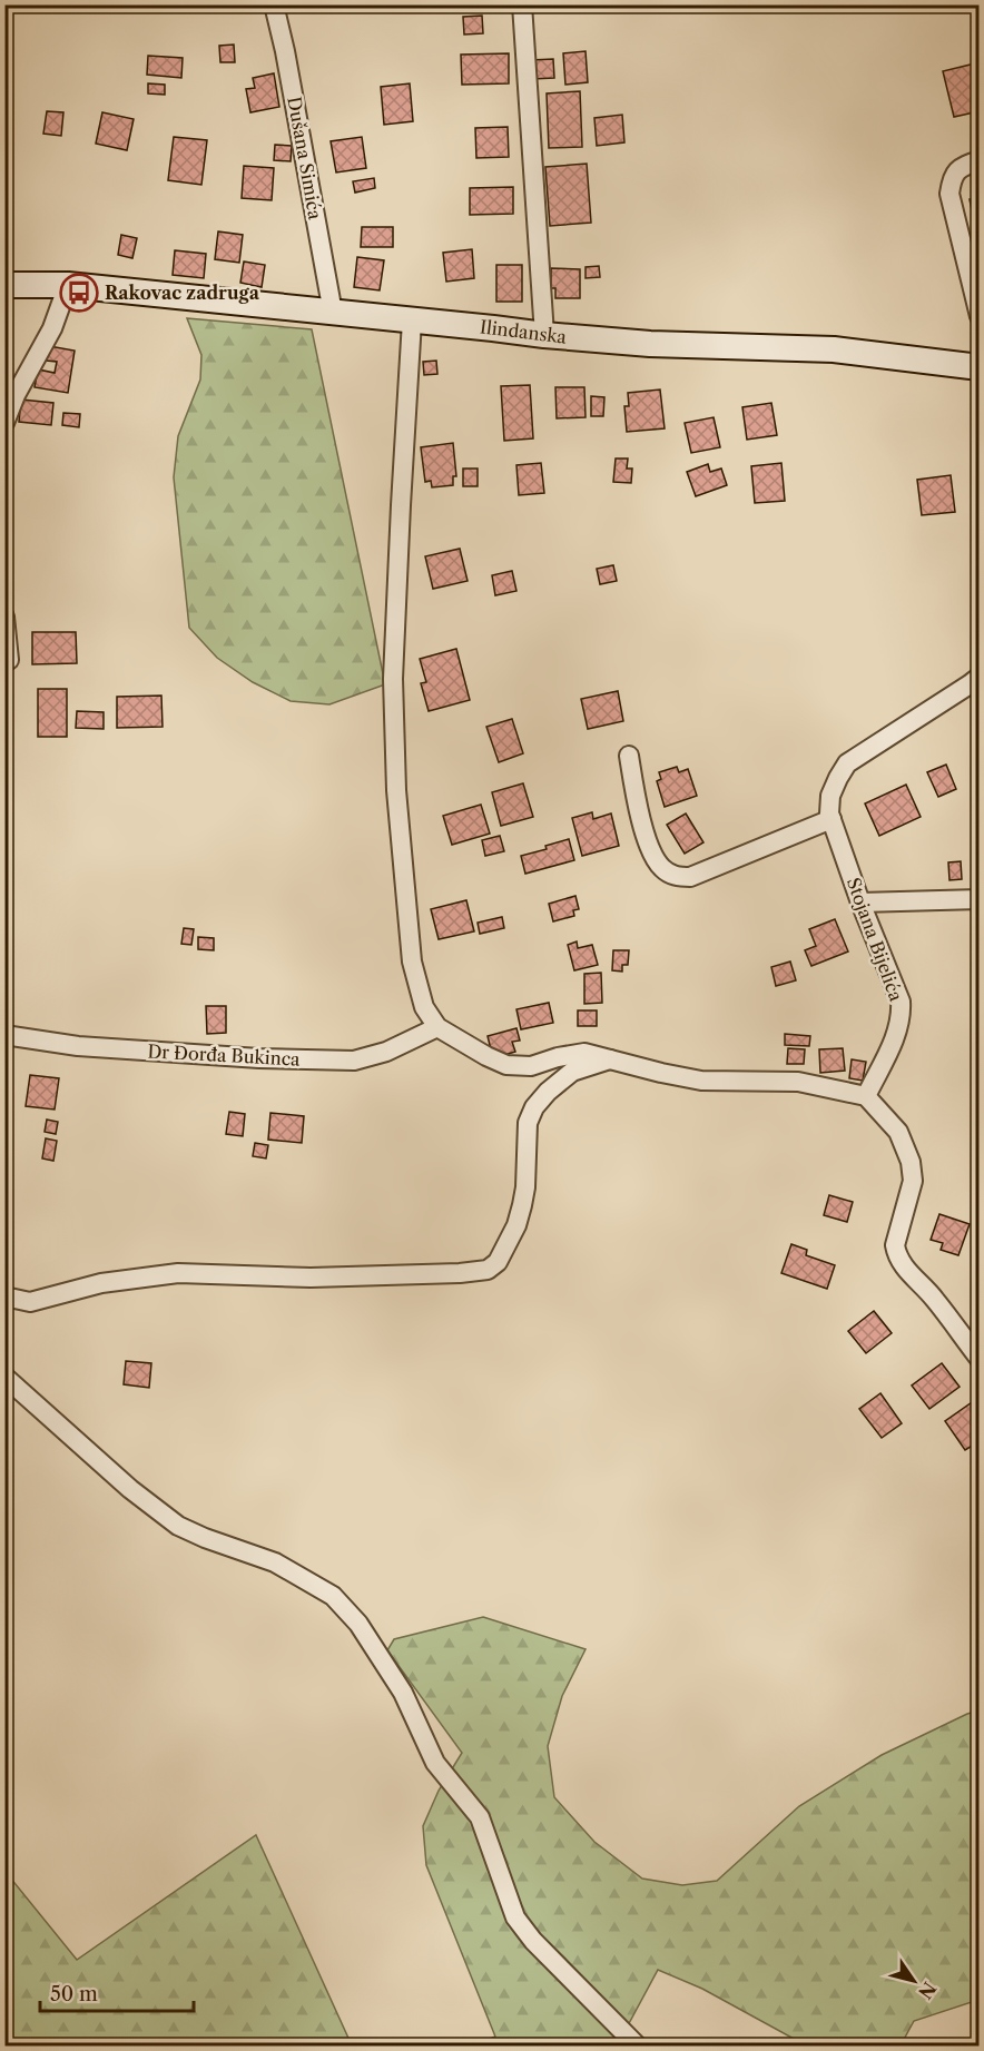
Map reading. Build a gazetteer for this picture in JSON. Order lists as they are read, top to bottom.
{
  "streets": {
    "street": [
      "Dušana Simića",
      "Ilindanska",
      "Stojana Bijelića",
      "Dr Đorđa Bukinca"
    ]
  },
  "crossings": [
    ["Dušana Simića", "Ilindanska"]
  ],
  "places": {
    "bus stop": ["Rakovac zadruga"]
  },
  "scale_bar": "50 m",
  "north": "bottom right"
}
